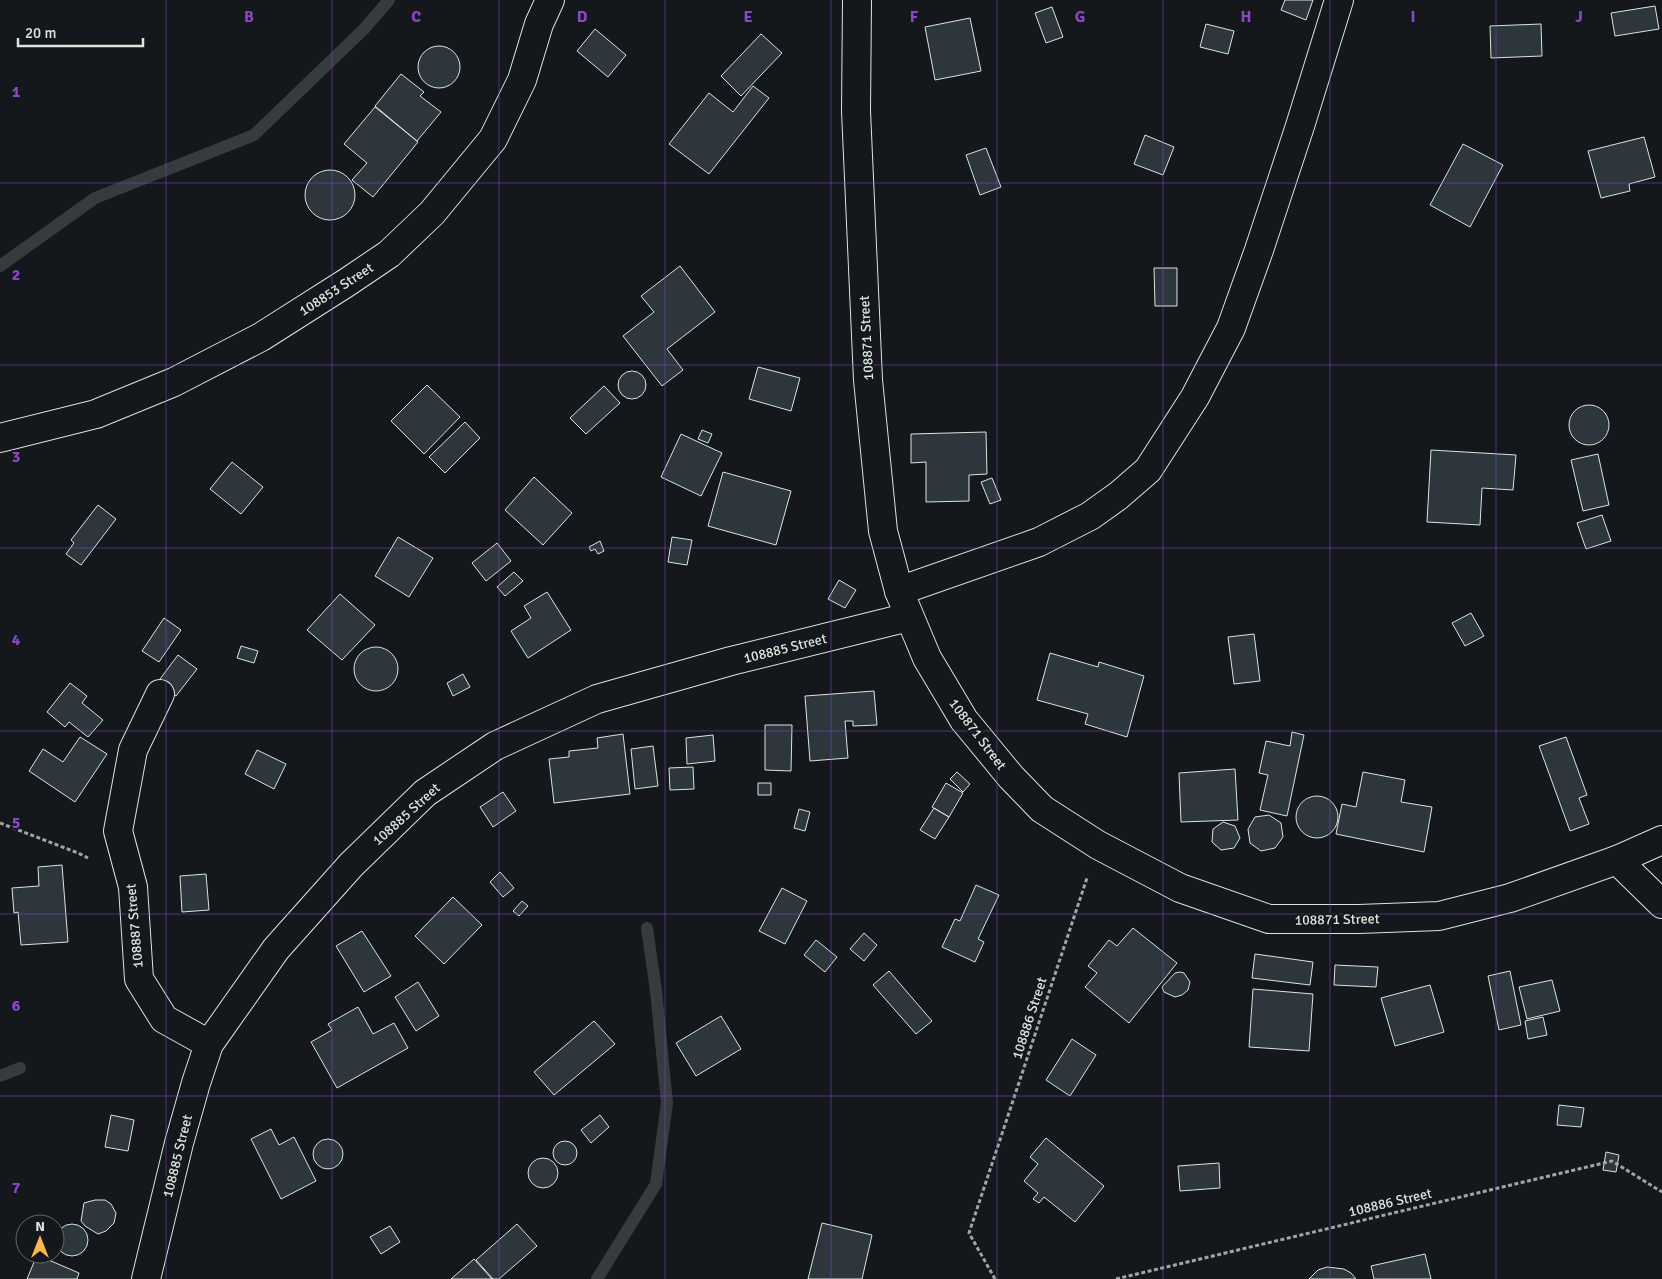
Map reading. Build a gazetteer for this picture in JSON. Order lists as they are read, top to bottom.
{
  "streets": {
    "street": [
      "108853 Street",
      "108871 Street",
      "108885 Street",
      "108887 Street"
    ],
    "path": ["108886 Street"]
  },
  "crossings": [
    ["108871 Street", "108885 Street"],
    ["108871 Street", "108886 Street"],
    ["108885 Street", "108887 Street"]
  ],
  "scale_bar": "20 m",
  "north": "top",
  "grid": {
    "columns": [
      "B",
      "C",
      "D",
      "E",
      "F",
      "G",
      "H",
      "I",
      "J"
    ],
    "rows": [
      "1",
      "2",
      "3",
      "4",
      "5",
      "6",
      "7"
    ]
  }
}
